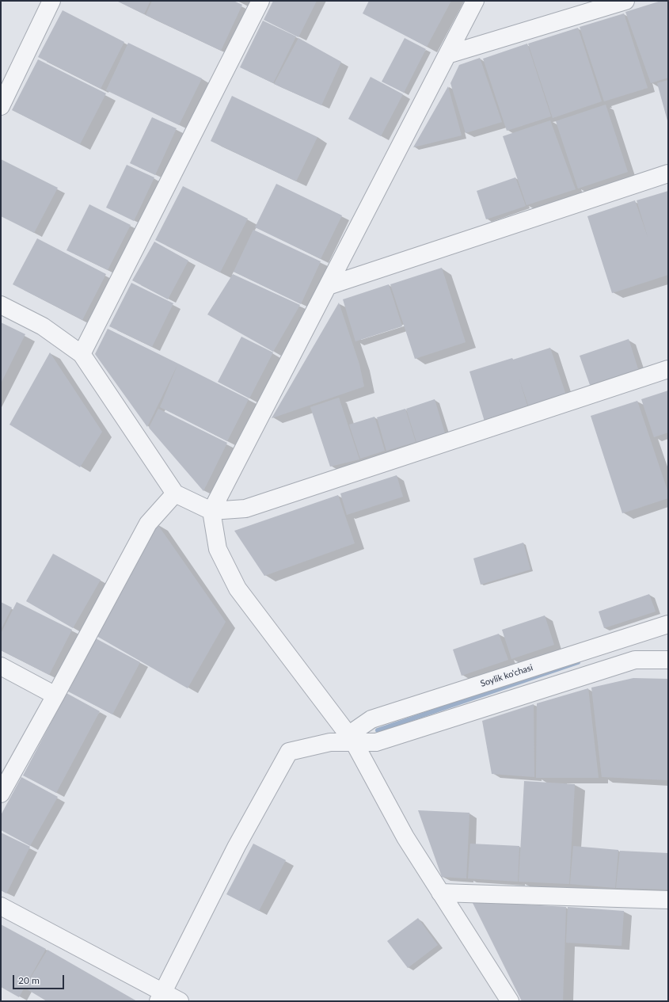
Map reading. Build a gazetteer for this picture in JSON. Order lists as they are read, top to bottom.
{
  "streets": {
    "street": ["Soylik ko'chasi"]
  },
  "scale_bar": "20 m"
}
